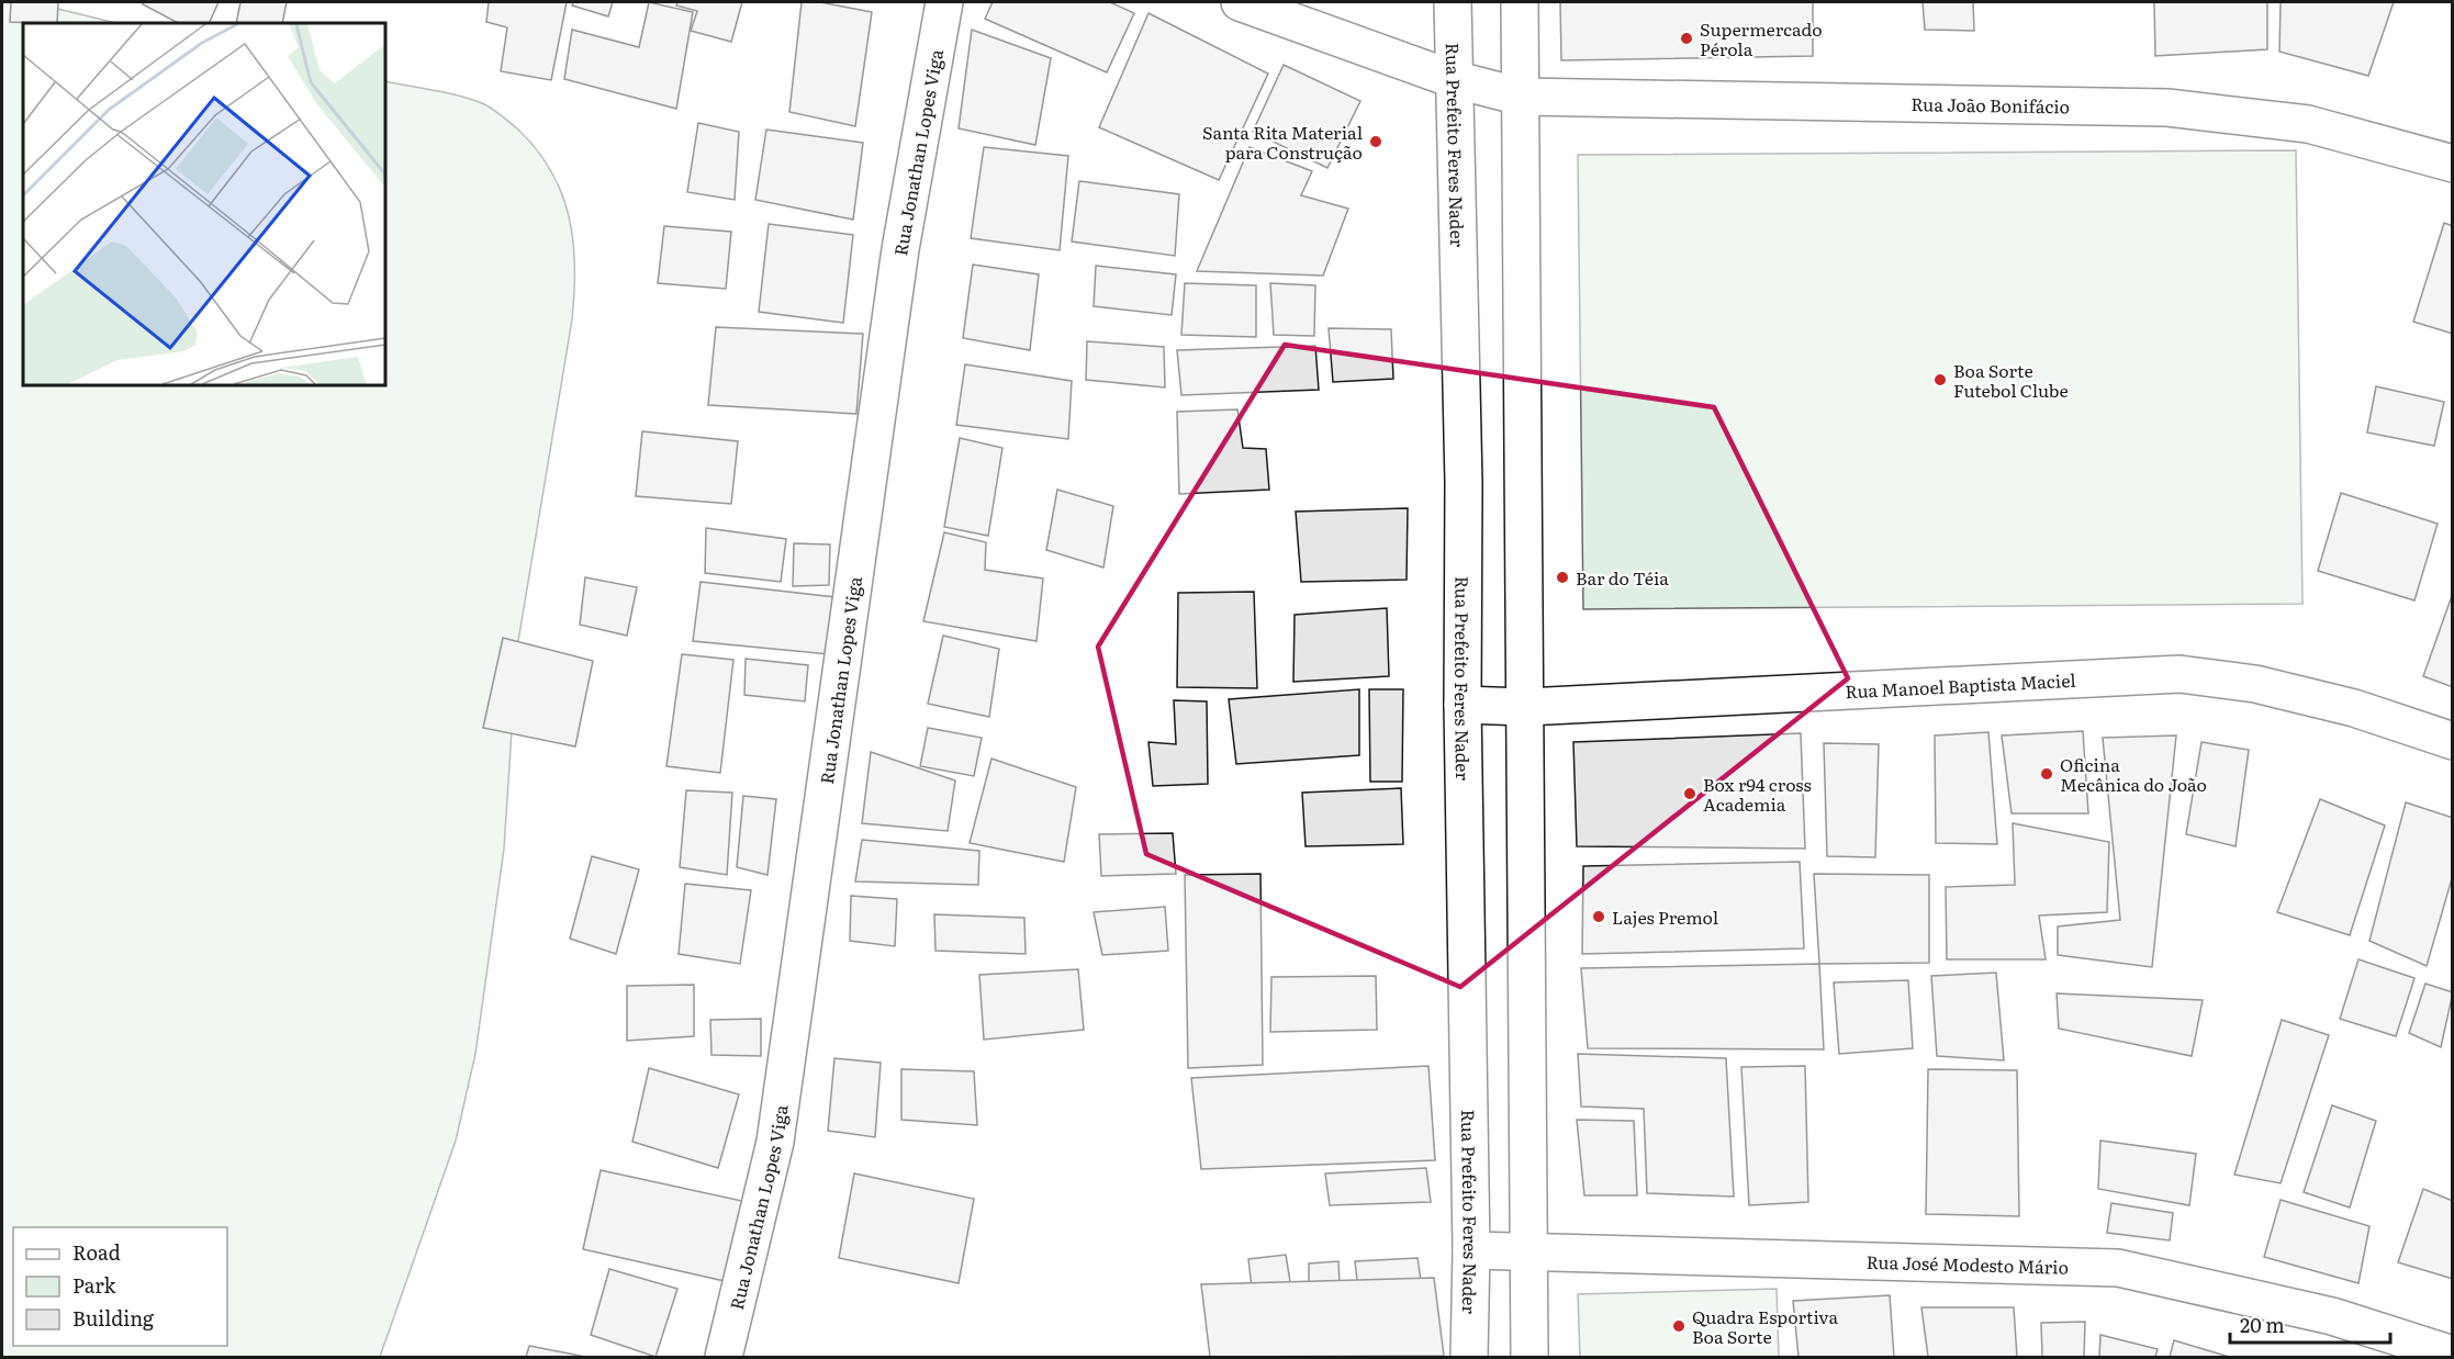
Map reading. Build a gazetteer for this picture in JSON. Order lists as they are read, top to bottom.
{
  "streets": {
    "street": [
      "Rua João Bonifácio",
      "Rua Prefeito Feres Nader",
      "Rua Jonathan Lopes Viga",
      "Rua Manoel Baptista Maciel",
      "Rua José Modesto Mário"
    ]
  },
  "crossings": [
    ["Rua João Bonifácio", "Rua Prefeito Feres Nader"],
    ["Rua Prefeito Feres Nader", "Rua Manoel Baptista Maciel"],
    ["Rua Prefeito Feres Nader", "Rua José Modesto Mário"]
  ],
  "places": [
    "Supermercado Pérola",
    "Santa Rita Material para Construção",
    "Boa Sorte Futebol Clube",
    "Bar do Téia",
    "Oficina Mecânica do João",
    "Box r94 cross Academia",
    "Lajes Premol",
    "Quadra Esportiva Boa Sorte"
  ],
  "legend": ["Road", "Park", "Building"],
  "scale_bar": "20 m"
}
